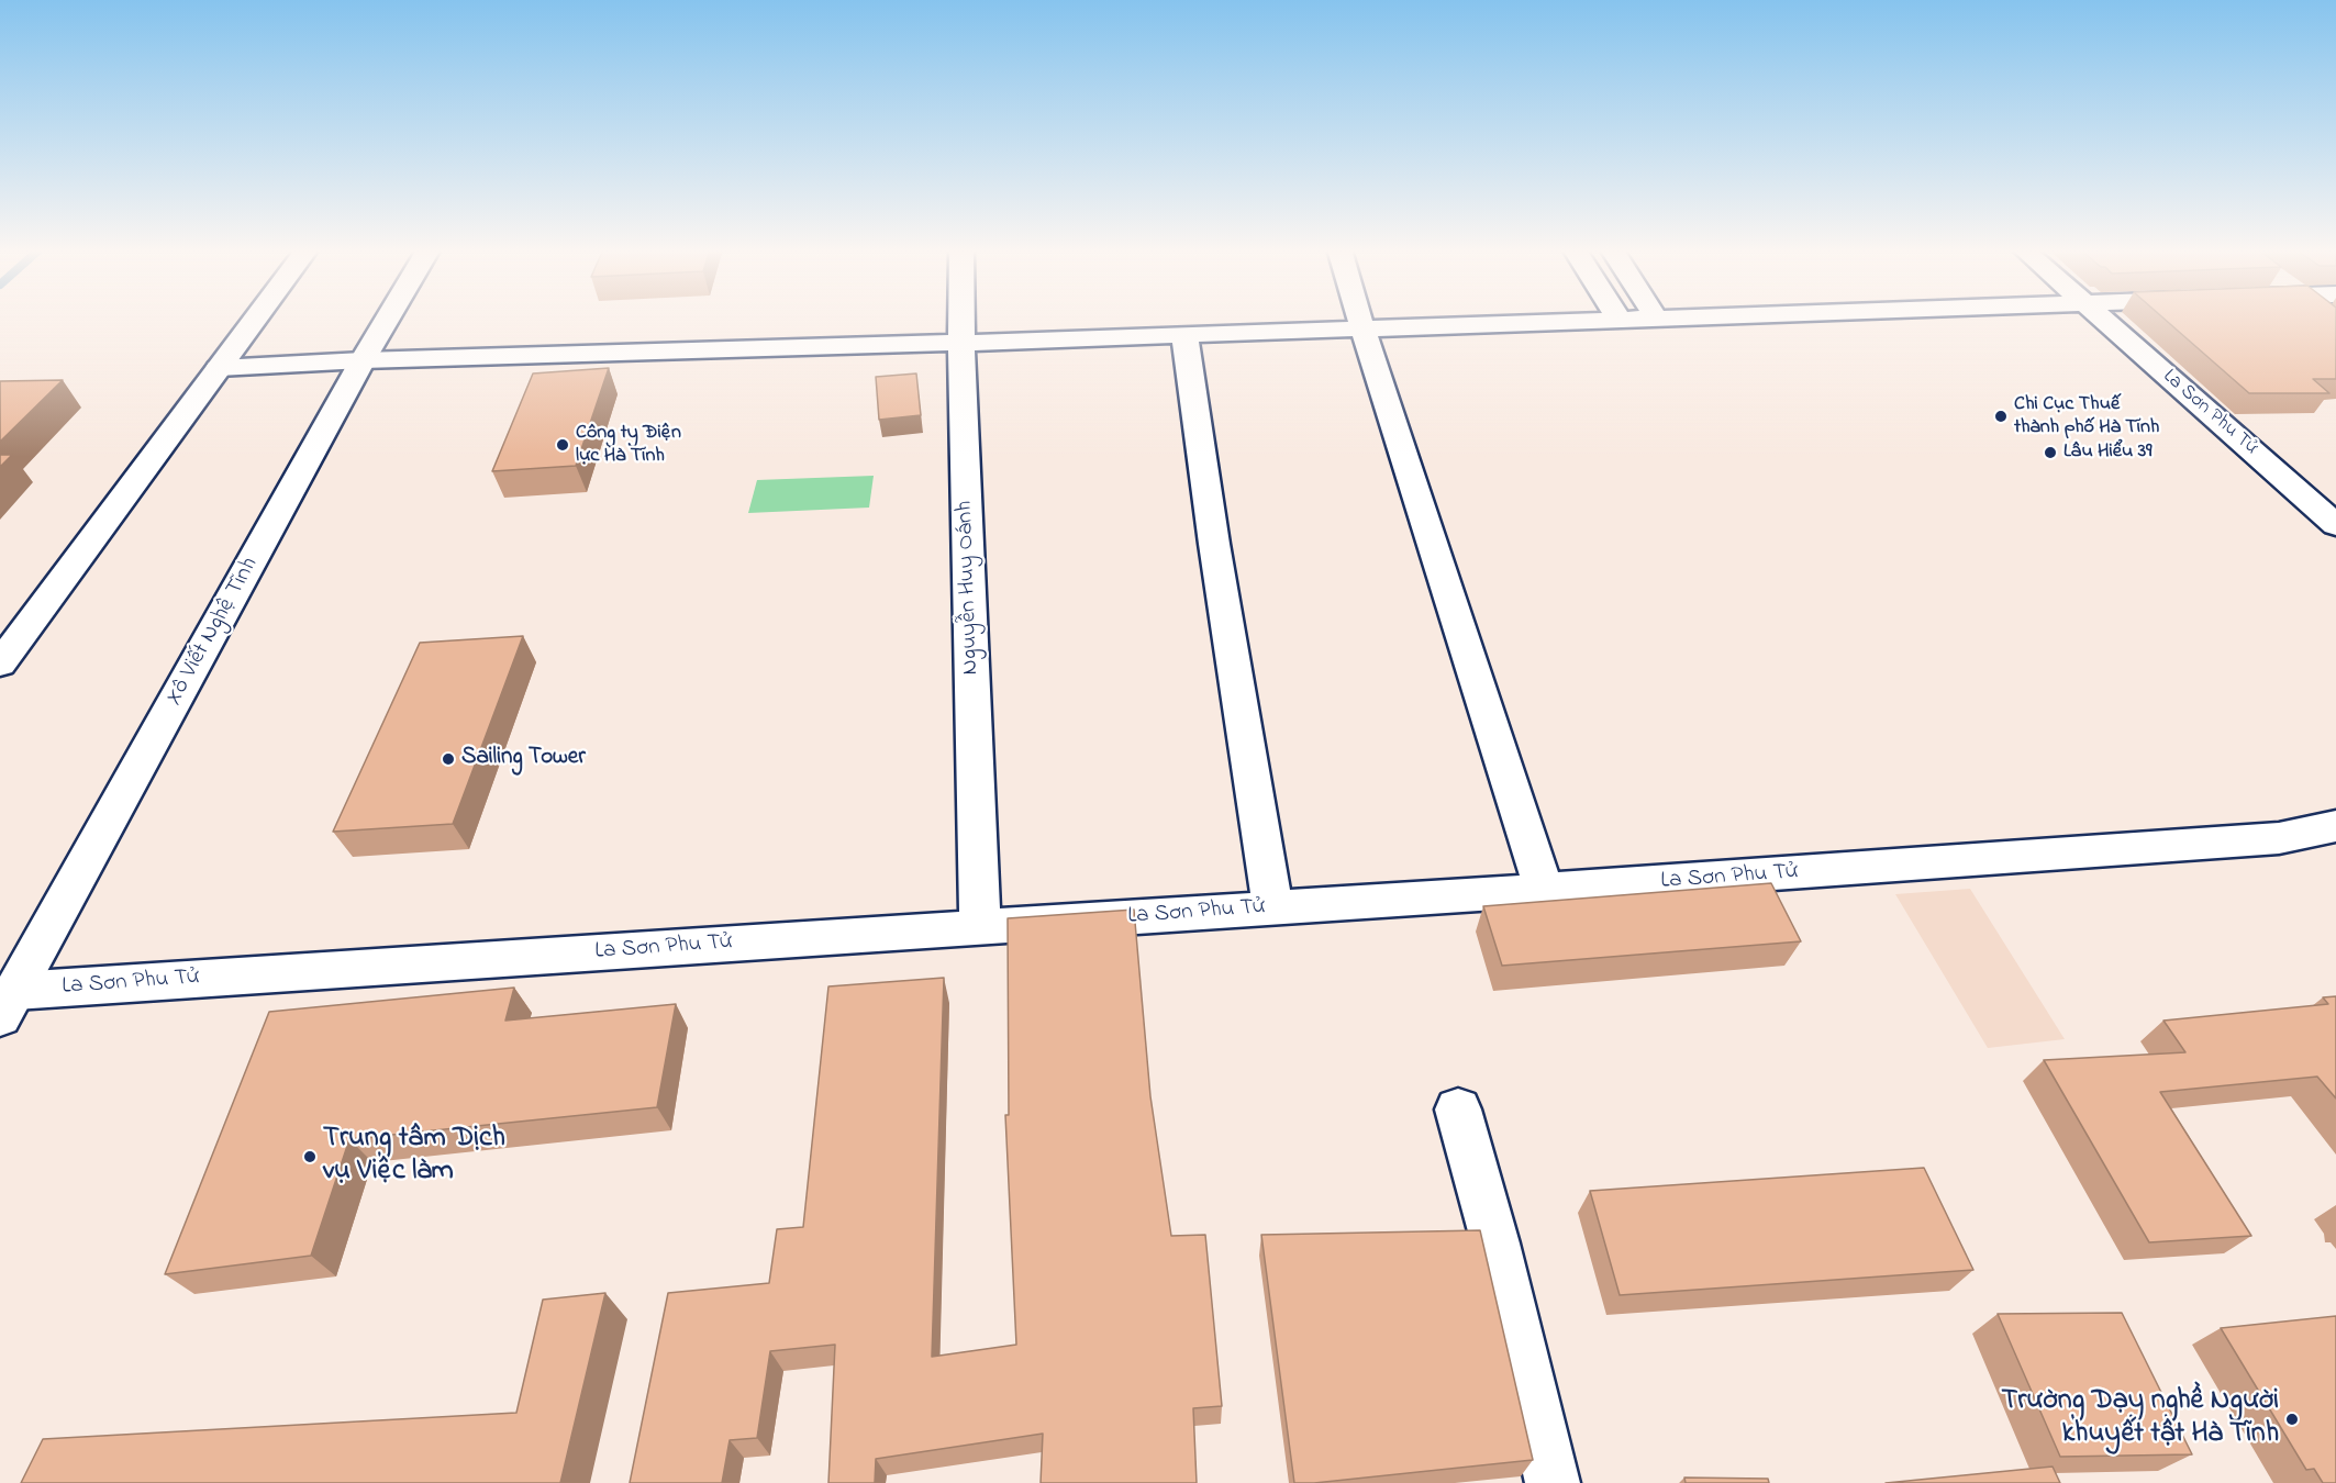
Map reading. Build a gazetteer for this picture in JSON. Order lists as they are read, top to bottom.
{
  "streets": {
    "street": ["La Sơn Phu Tử", "Nguyễn Huy Oánh", "Xô Viết Nghệ Tĩnh"]
  },
  "crossings": [
    ["La Sơn Phu Tử", "Nguyễn Huy Oánh"],
    ["La Sơn Phu Tử", "Xô Viết Nghệ Tĩnh"]
  ],
  "places": [
    "Chi Cục Thuế thành phố Hà Tĩnh",
    "Công ty Điện lực Hà Tĩnh",
    "Lâu Hiểu 39",
    "Sailing Tower",
    "Trung tâm Dịch vụ Việc làm",
    "Trường Dạy nghề Người khuyết tật Hà Tĩnh"
  ]
}
